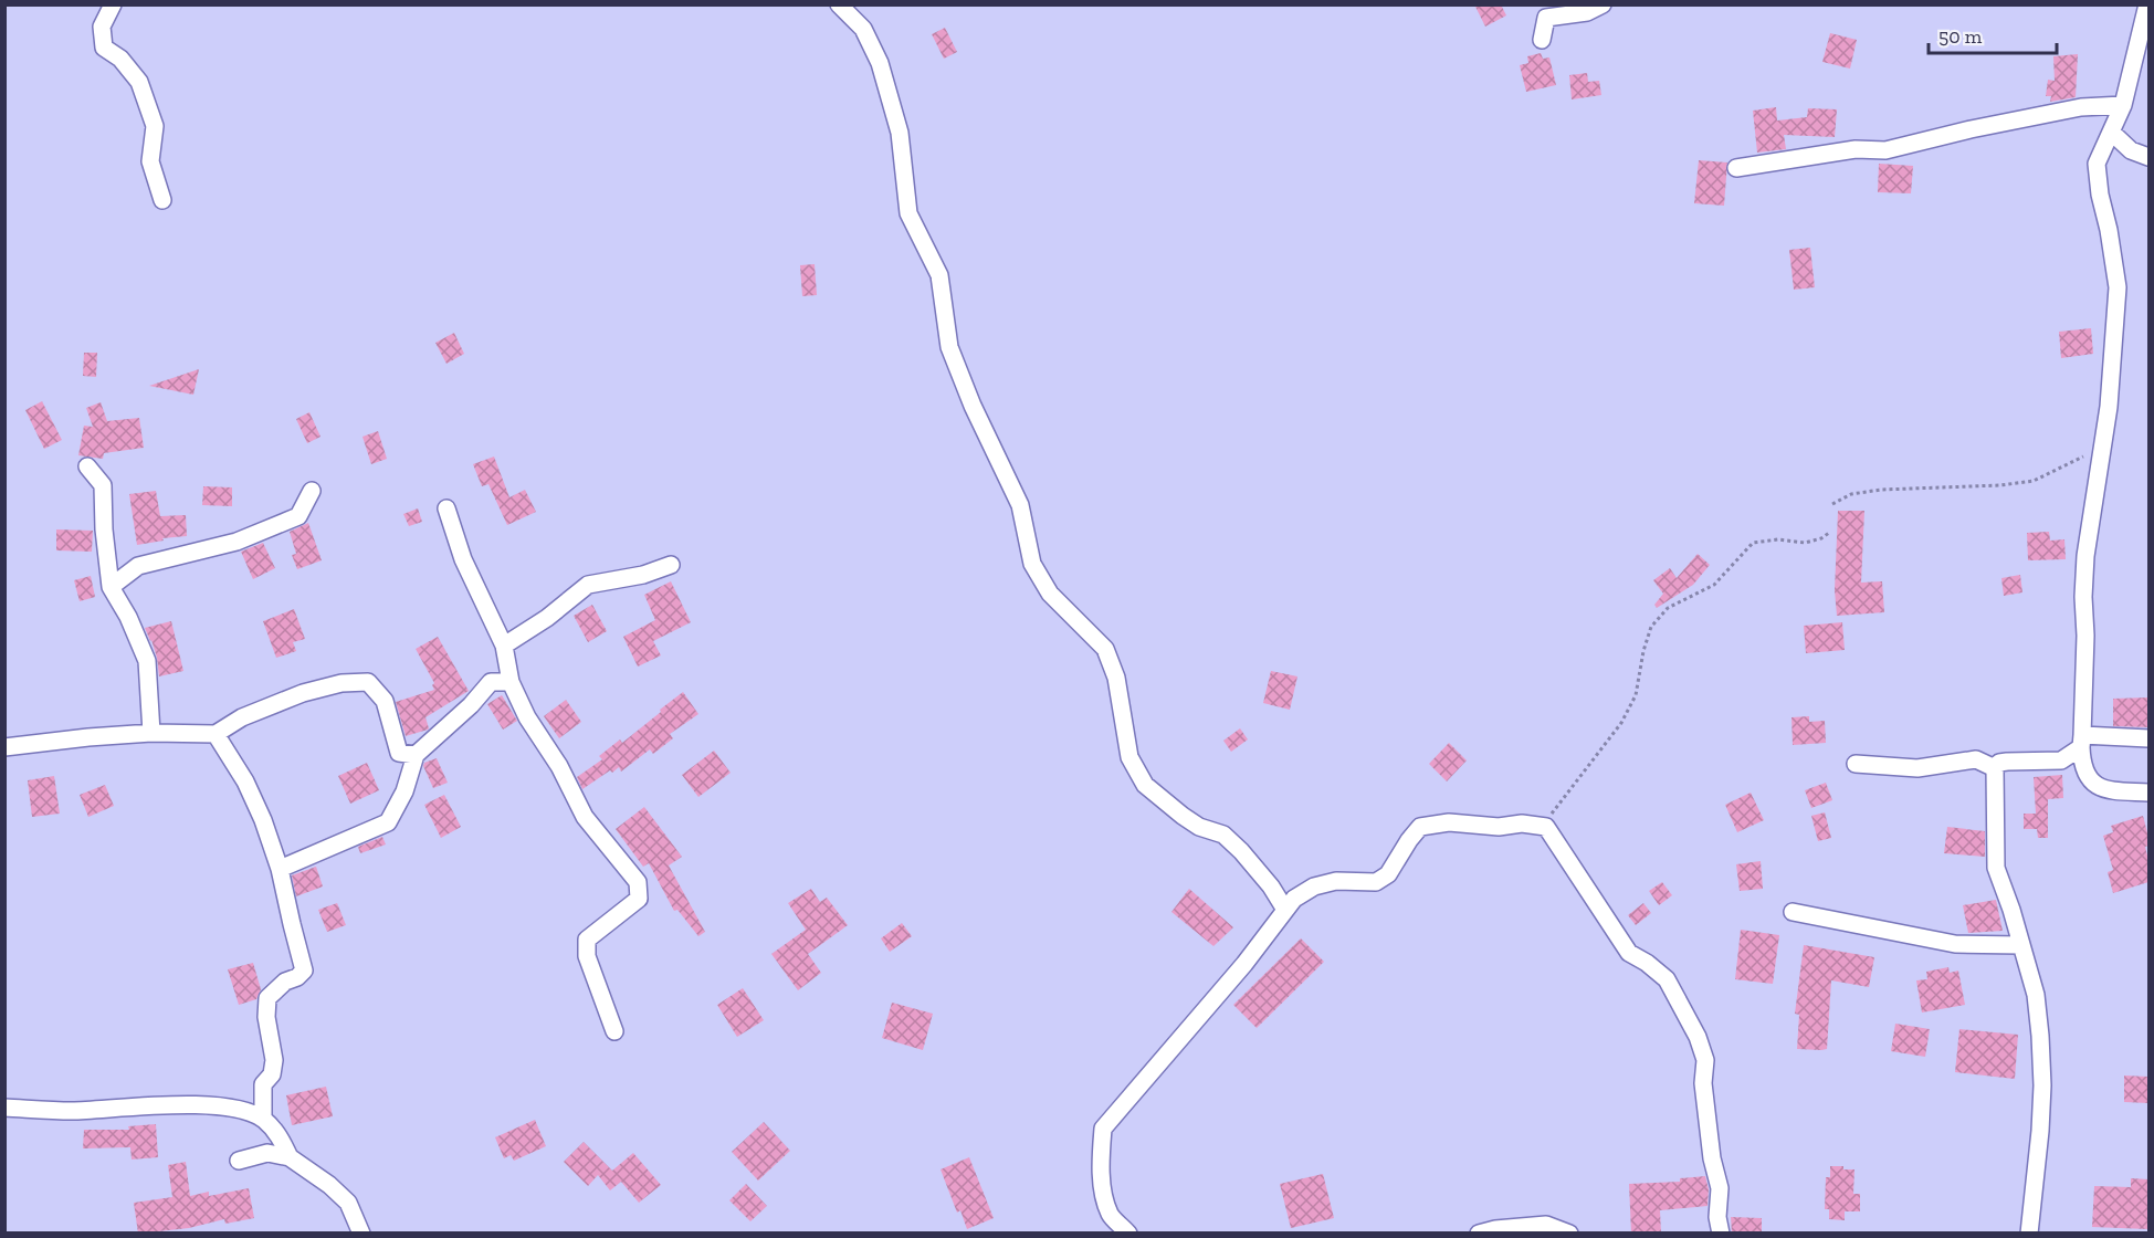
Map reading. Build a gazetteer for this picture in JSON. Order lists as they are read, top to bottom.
{
  "scale_bar": "50 m"
}
